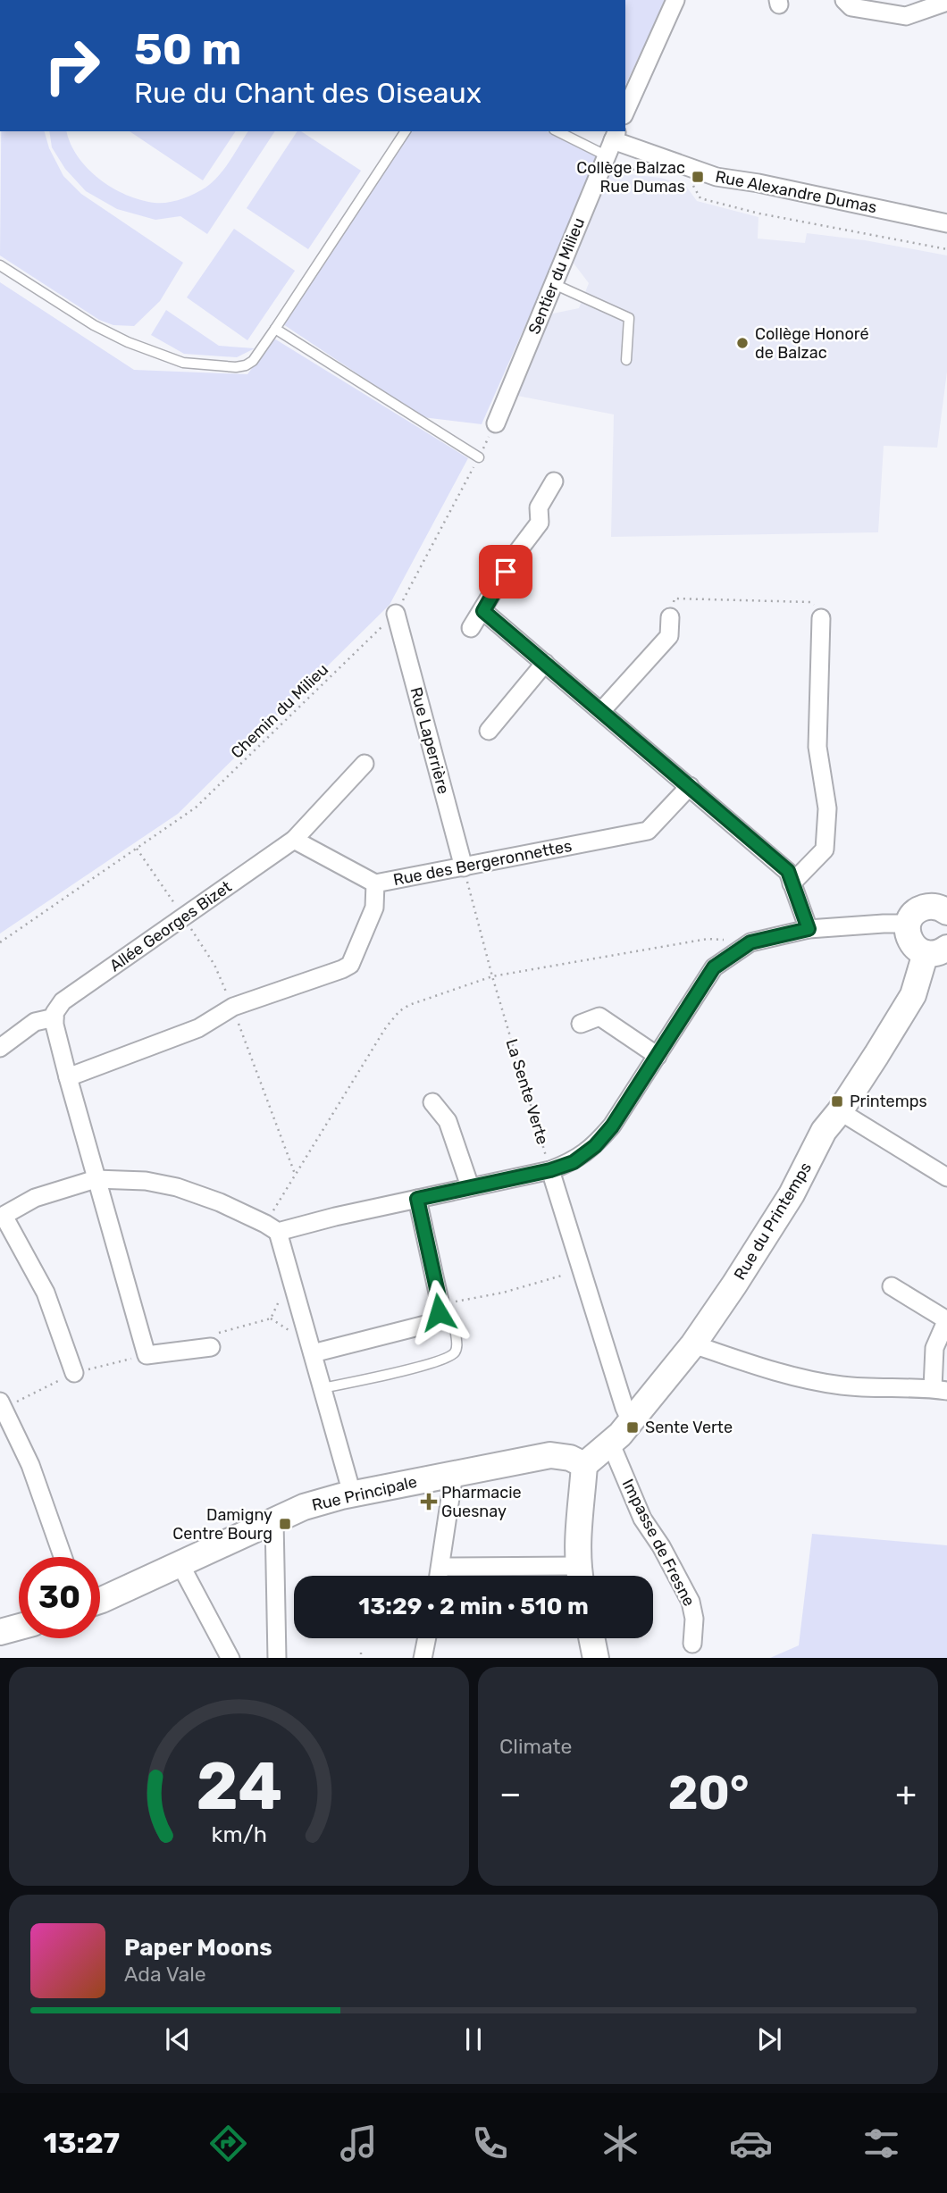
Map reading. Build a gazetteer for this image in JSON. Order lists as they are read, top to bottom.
{
  "streets": {
    "main road": ["Rue du Printemps", "Rue Principale"],
    "street": [
      "Rue Alexandre Dumas",
      "Sentier du Milieu",
      "Rue Laperrière",
      "Rue des Bergeronnettes",
      "Allée Georges Bizet",
      "Impasse de Fresne"
    ],
    "path": ["Chemin du Milieu", "La Sente Verte"]
  },
  "crossings": [
    ["Rue Alexandre Dumas", "Sentier du Milieu"],
    ["Sentier du Milieu", "Chemin du Milieu"],
    ["Chemin du Milieu", "Rue Laperrière"],
    ["Rue Laperrière", "Rue des Bergeronnettes"],
    ["Rue Laperrière", "La Sente Verte"],
    ["Rue des Bergeronnettes", "La Sente Verte"],
    ["Rue du Printemps", "Rue Principale"],
    ["Rue du Printemps", "Impasse de Fresne"]
  ],
  "places": {
    "transit": [
      "Collège Balzac Rue Dumas",
      "Printemps",
      "Sente Verte",
      "Damigny Centre Bourg"
    ],
    "other": ["Collège Honoré de Balzac"],
    "health": ["Pharmacie Guesnay"]
  },
  "page": {
    "turn": ["50 m", "Rue du Chant des Oiseaux"],
    "limit": "30",
    "trip": "13:29 · 2 min · 510 m",
    "tile": "Climate",
    "heat": ["−", "20°", "+"],
    "song": ["Paper Moons", "Ada Vale"],
    "tabs": "13:27",
    "gauge": ["24", "km/h"]
  }
}
